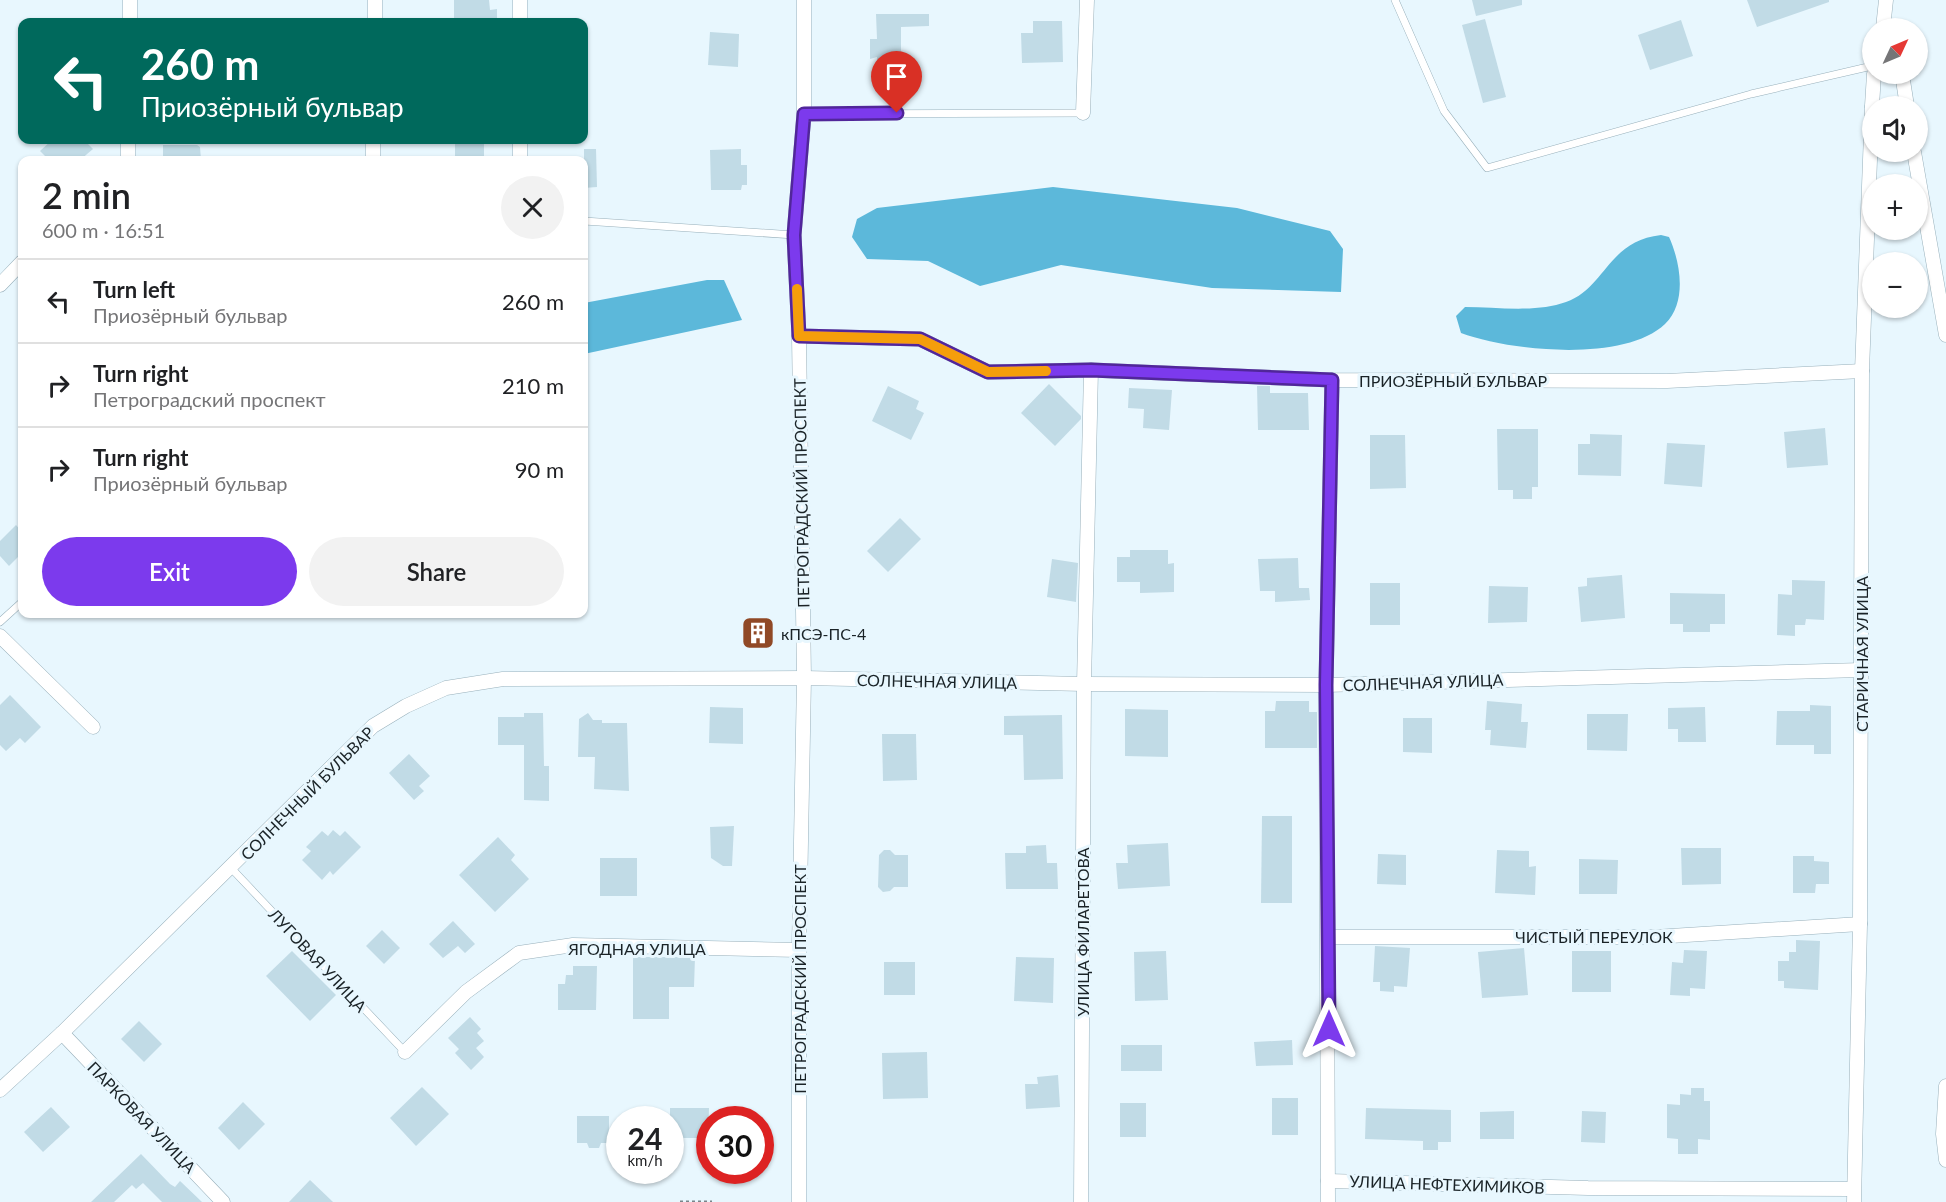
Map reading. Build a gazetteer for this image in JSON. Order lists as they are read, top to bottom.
{
  "streets": {
    "street": [
      "ПРИОЗЁРНЫЙ БУЛЬВАР",
      "ПЕТРОГРАДСКИЙ ПРОСПЕКТ",
      "СТАРИЧНАЯ УЛИЦА",
      "СОЛНЕЧНАЯ УЛИЦА",
      "СОЛНЕЧНЫЙ БУЛЬВАР",
      "УЛИЦА ФИЛАРЕТОВА",
      "ЧИСТЫЙ ПЕРЕУЛОК",
      "ЯГОДНАЯ УЛИЦА",
      "ПАРКОВАЯ УЛИЦА",
      "УЛИЦА НЕФТЕХИМИКОВ"
    ],
    "lane": ["ЛУГОВАЯ УЛИЦА"]
  },
  "crossings": [
    ["ПРИОЗЁРНЫЙ БУЛЬВАР", "ПЕТРОГРАДСКИЙ ПРОСПЕКТ"],
    ["ПРИОЗЁРНЫЙ БУЛЬВАР", "СТАРИЧНАЯ УЛИЦА"],
    ["ПРИОЗЁРНЫЙ БУЛЬВАР", "УЛИЦА ФИЛАРЕТОВА"],
    ["ПЕТРОГРАДСКИЙ ПРОСПЕКТ", "СОЛНЕЧНАЯ УЛИЦА"],
    ["ПЕТРОГРАДСКИЙ ПРОСПЕКТ", "СОЛНЕЧНЫЙ БУЛЬВАР"],
    ["ПЕТРОГРАДСКИЙ ПРОСПЕКТ", "ЯГОДНАЯ УЛИЦА"],
    ["СТАРИЧНАЯ УЛИЦА", "СОЛНЕЧНАЯ УЛИЦА"],
    ["СТАРИЧНАЯ УЛИЦА", "ЧИСТЫЙ ПЕРЕУЛОК"],
    ["СТАРИЧНАЯ УЛИЦА", "УЛИЦА НЕФТЕХИМИКОВ"],
    ["СОЛНЕЧНАЯ УЛИЦА", "СОЛНЕЧНЫЙ БУЛЬВАР"],
    ["СОЛНЕЧНАЯ УЛИЦА", "УЛИЦА ФИЛАРЕТОВА"],
    ["СОЛНЕЧНЫЙ БУЛЬВАР", "ЛУГОВАЯ УЛИЦА"],
    ["СОЛНЕЧНЫЙ БУЛЬВАР", "ПАРКОВАЯ УЛИЦА"],
    ["ЯГОДНАЯ УЛИЦА", "ЛУГОВАЯ УЛИЦА"]
  ],
  "places": {
    "building": ["кПСЭ-ПС-4"]
  },
  "north": "top right",
  "page": {
    "map_buttons": ["+", "−"],
    "turn": ["260 m", "Приозёрный бульвар"],
    "heading": ["2 min", "600 m · 16:51"],
    "list": [
      {
        "name": "Turn left",
        "note": "Приозёрный бульвар",
        "value": "260 m"
      },
      {
        "name": "Turn right",
        "note": "Петроградский проспект",
        "value": "210 m"
      },
      {
        "name": "Turn right",
        "note": "Приозёрный бульвар",
        "value": "90 m"
      }
    ],
    "buttons": ["Exit", "Share"],
    "speed": "24 km/h",
    "limit": "30"
  }
}
